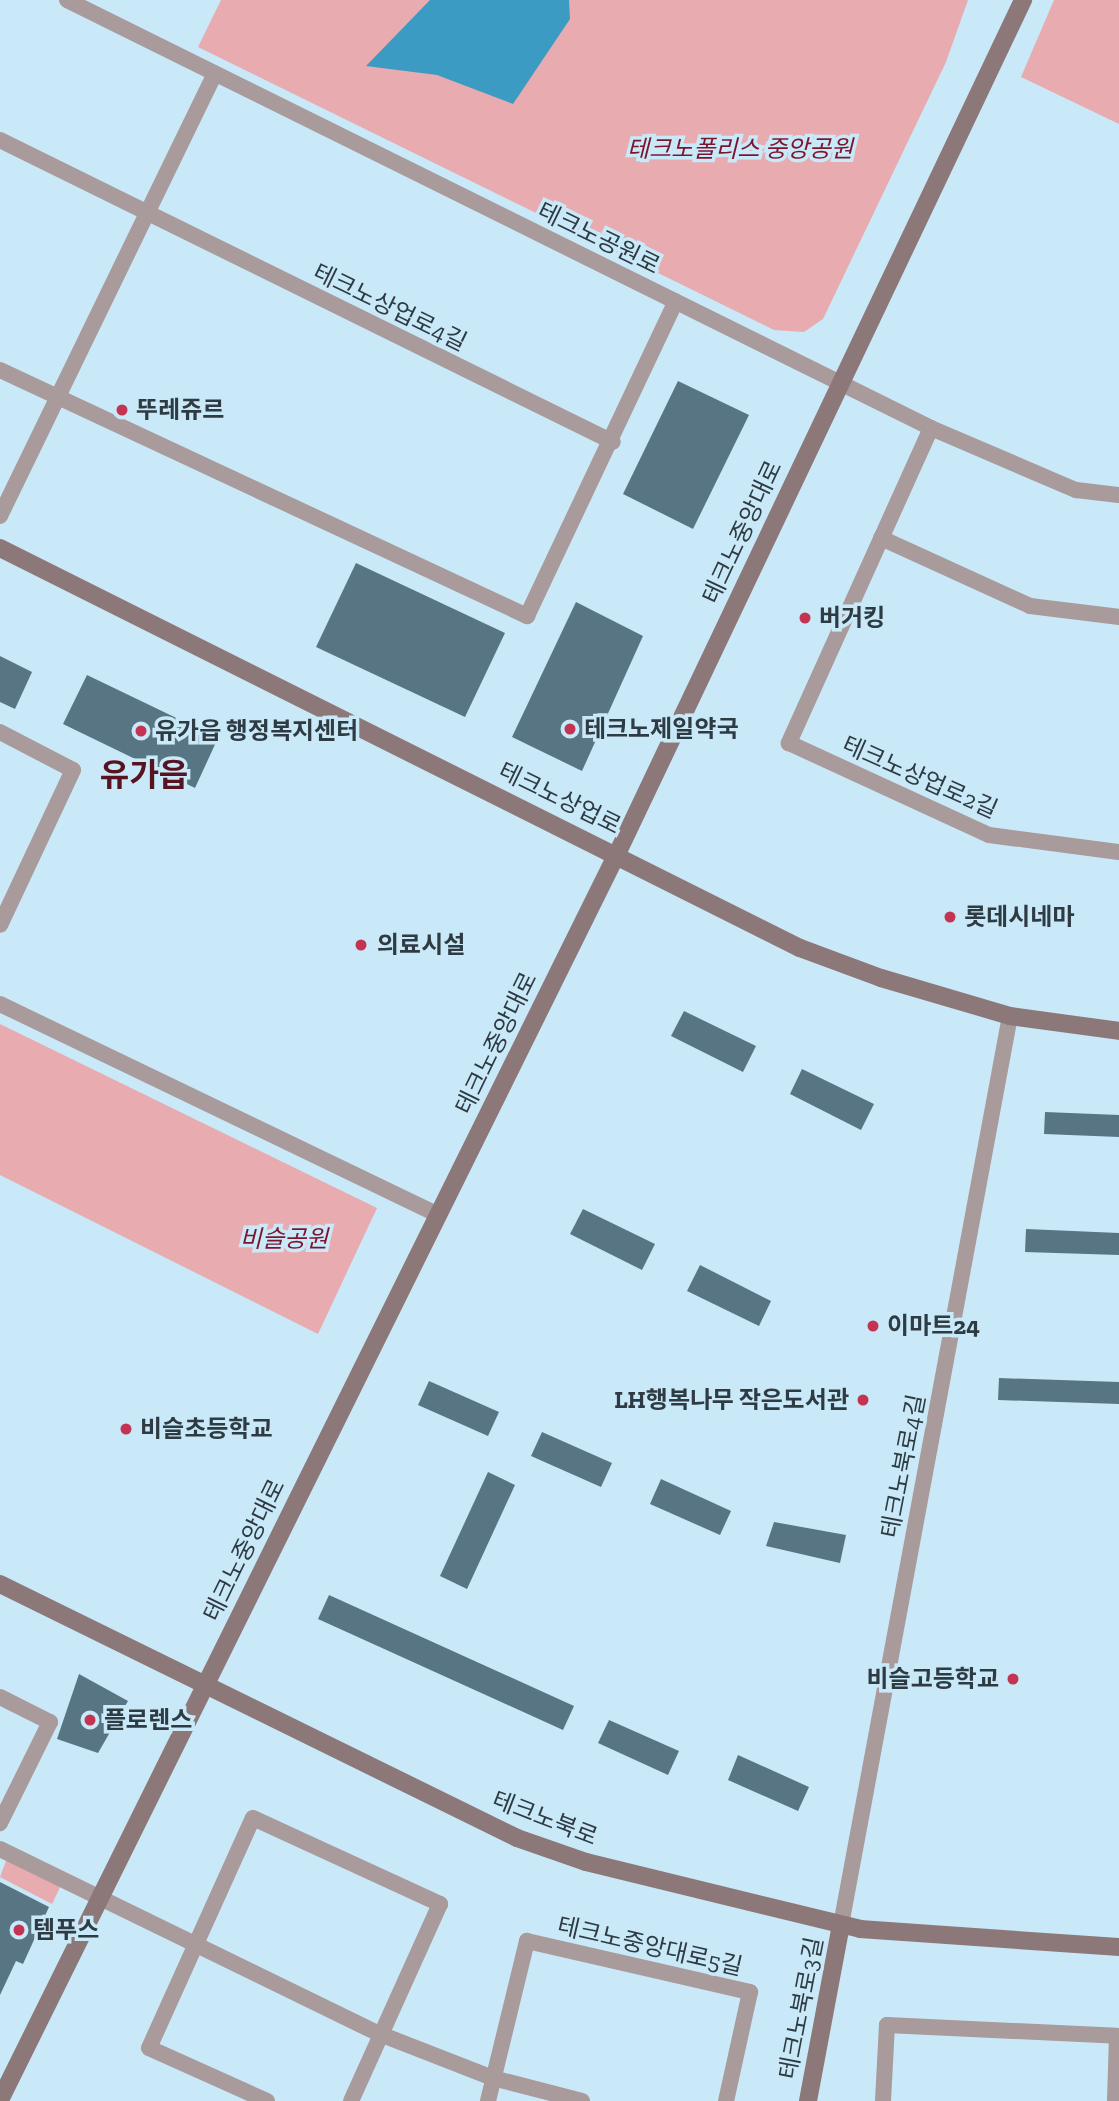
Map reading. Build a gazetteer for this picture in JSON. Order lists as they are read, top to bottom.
{
  "streets": {
    "main road": [
      "테크노중앙대로",
      "테크노상업로",
      "테크노북로",
      "테크노북로3길"
    ],
    "street": [
      "테크노공원로",
      "테크노상업로4길",
      "테크노상업로2길",
      "테크노북로4길",
      "테크노중앙대로5길"
    ]
  },
  "crossings": [
    ["테크노공원로", "테크노중앙대로"],
    ["테크노중앙대로", "테크노상업로"],
    ["테크노중앙대로", "테크노북로"],
    ["테크노상업로", "테크노북로4길"],
    ["테크노북로4길", "테크노북로"],
    ["테크노북로4길", "테크노북로3길"],
    ["테크노북로", "테크노북로3길"]
  ],
  "districts": ["유가읍"],
  "parks": ["테크노폴리스 중앙공원", "비슬공원"],
  "places": [
    "뚜레쥬르",
    "버거킹",
    "테크노제일약국",
    "유가읍 행정복지센터",
    "롯데시네마",
    "의료시설",
    "이마트24",
    "LH행복나무 작은도서관",
    "비슬초등학교",
    "비슬고등학교",
    "플로렌스",
    "템푸스"
  ]
}
